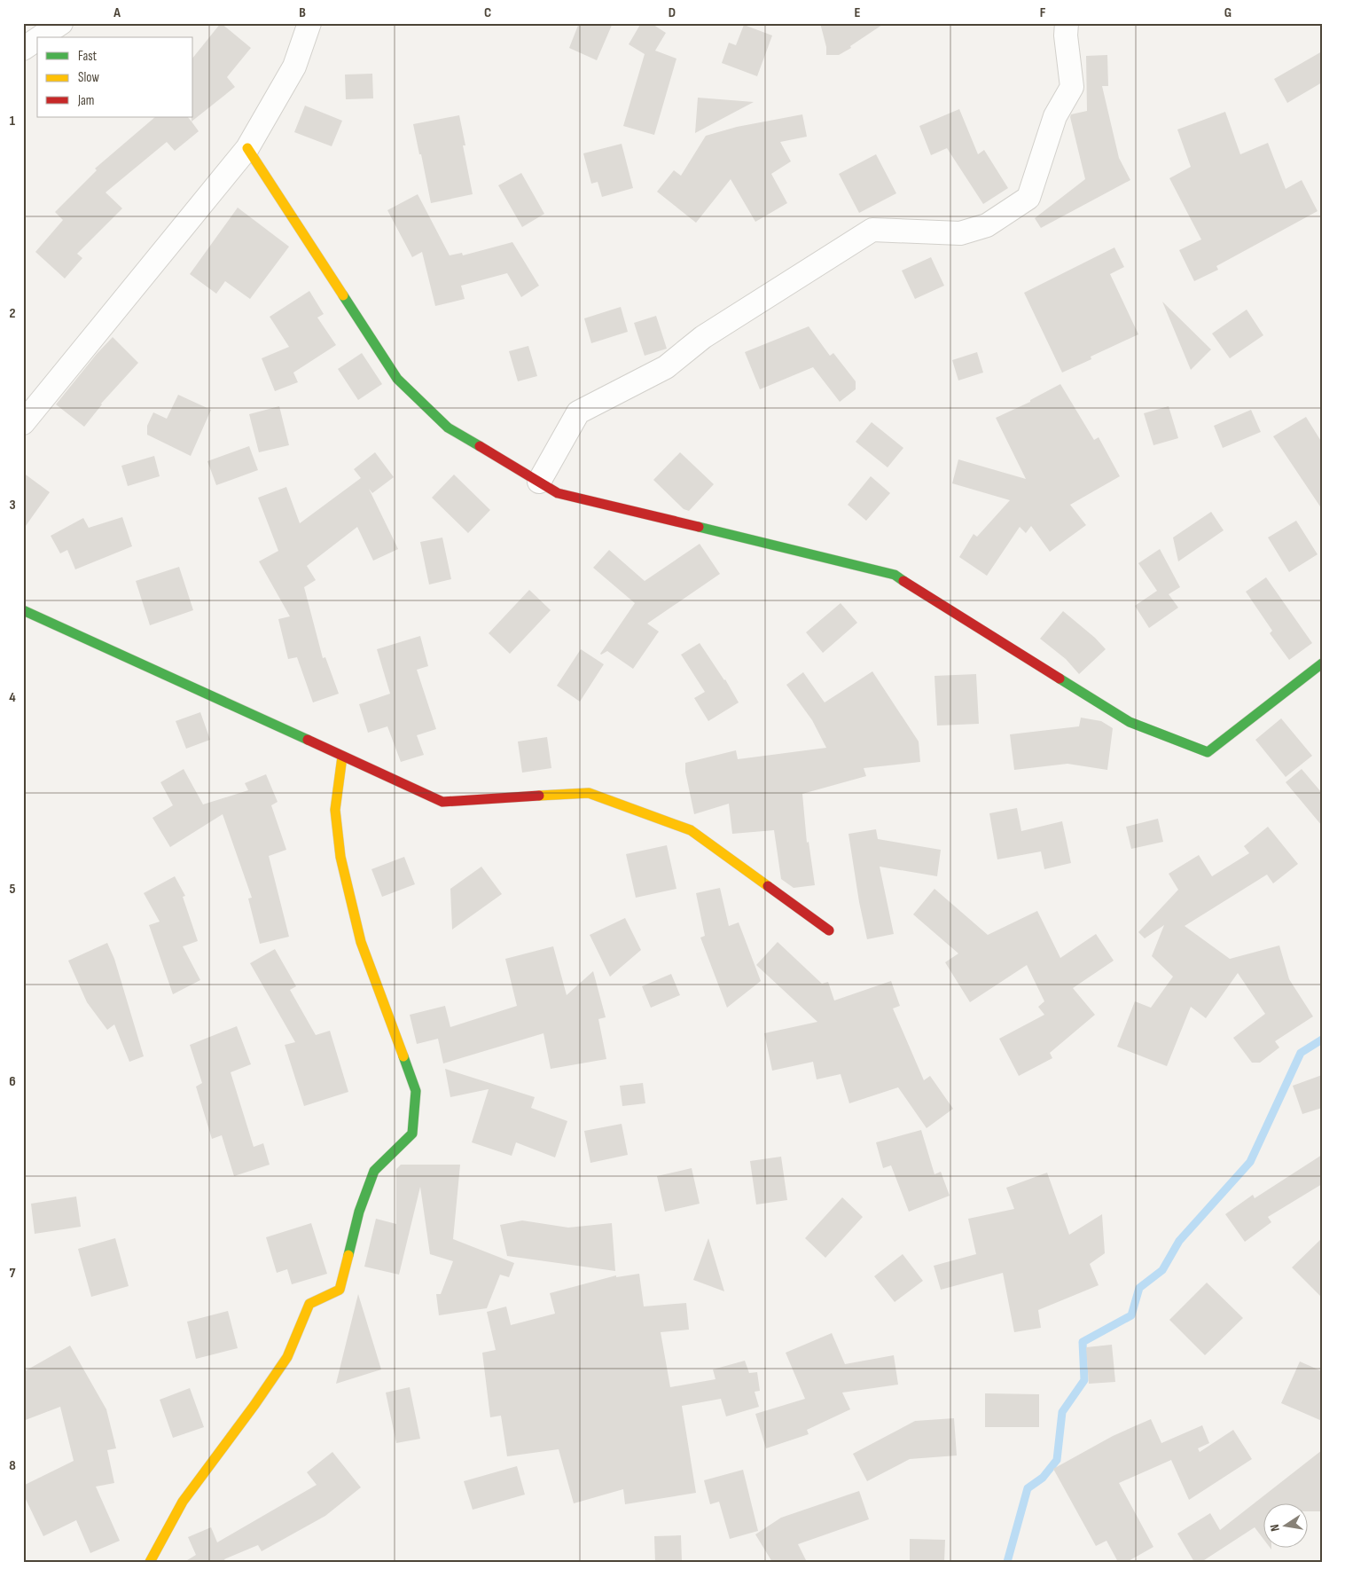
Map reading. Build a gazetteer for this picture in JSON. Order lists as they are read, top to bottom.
{
  "legend": ["Fast", "Slow", "Jam"],
  "north": "left",
  "grid": {
    "columns": [
      "A",
      "B",
      "C",
      "D",
      "E",
      "F",
      "G"
    ],
    "rows": [
      "1",
      "2",
      "3",
      "4",
      "5",
      "6",
      "7",
      "8"
    ]
  }
}
